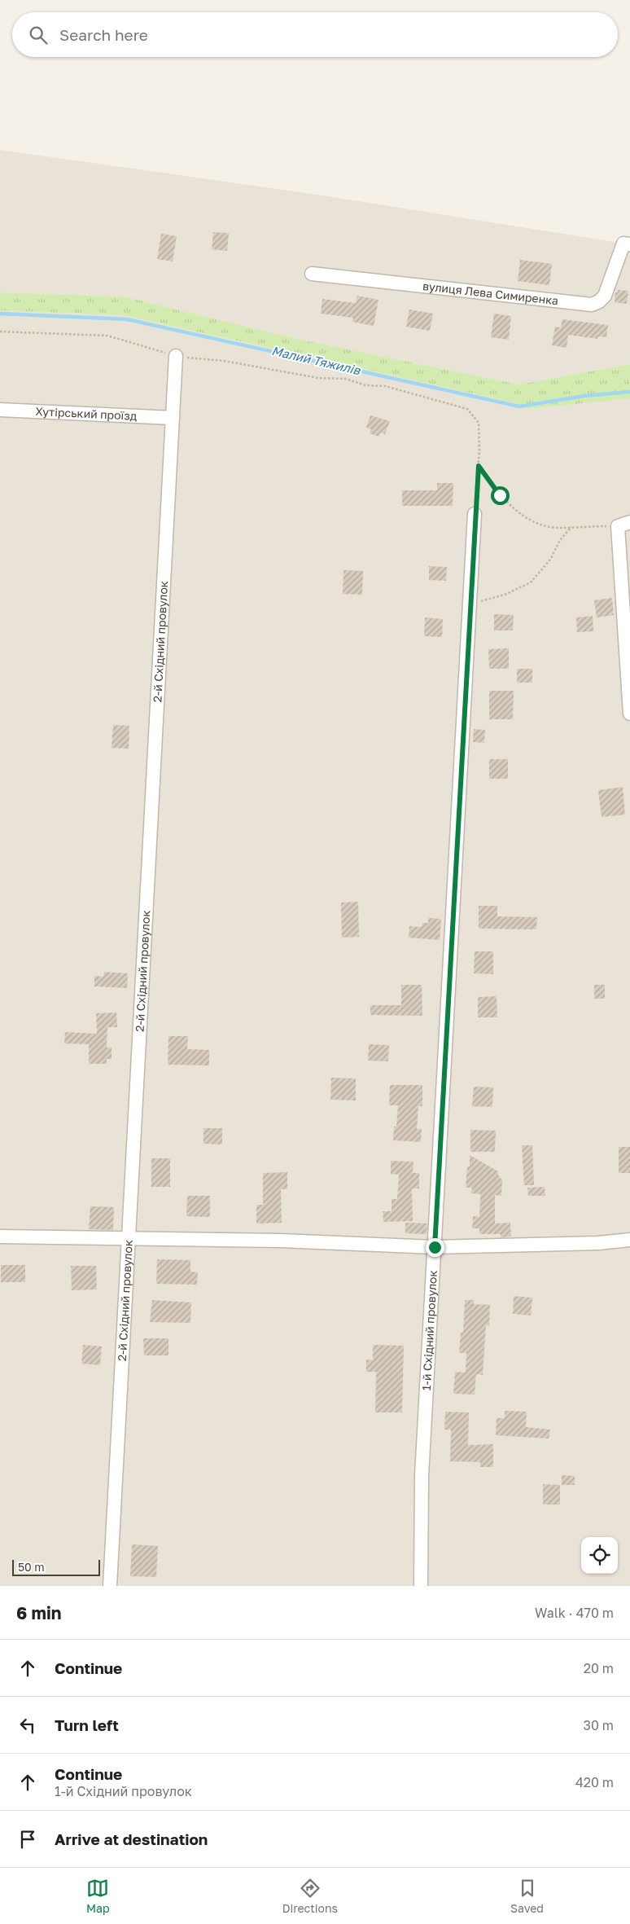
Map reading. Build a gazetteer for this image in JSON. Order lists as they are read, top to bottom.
{
  "streets": {
    "street": [
      "вулиця Лева Симиренка",
      "Хутірський проїзд",
      "2-й Східний провулок",
      "1-й Східний провулок"
    ]
  },
  "crossings": [
    ["Хутірський проїзд", "2-й Східний провулок"]
  ],
  "water": ["Малий Тяжилів"],
  "scale_bar": "50 m",
  "page": {
    "search": "Search here",
    "scale": "50 m",
    "heading": ["6 min", "Walk · 470 m"],
    "list": [
      ["Continue", "20 m"],
      ["Turn left", "30 m"],
      ["Continue", "1-й Східний провулок", "420 m"],
      "Arrive at destination"
    ],
    "nav": ["Map", "Directions", "Saved"]
  }
}
